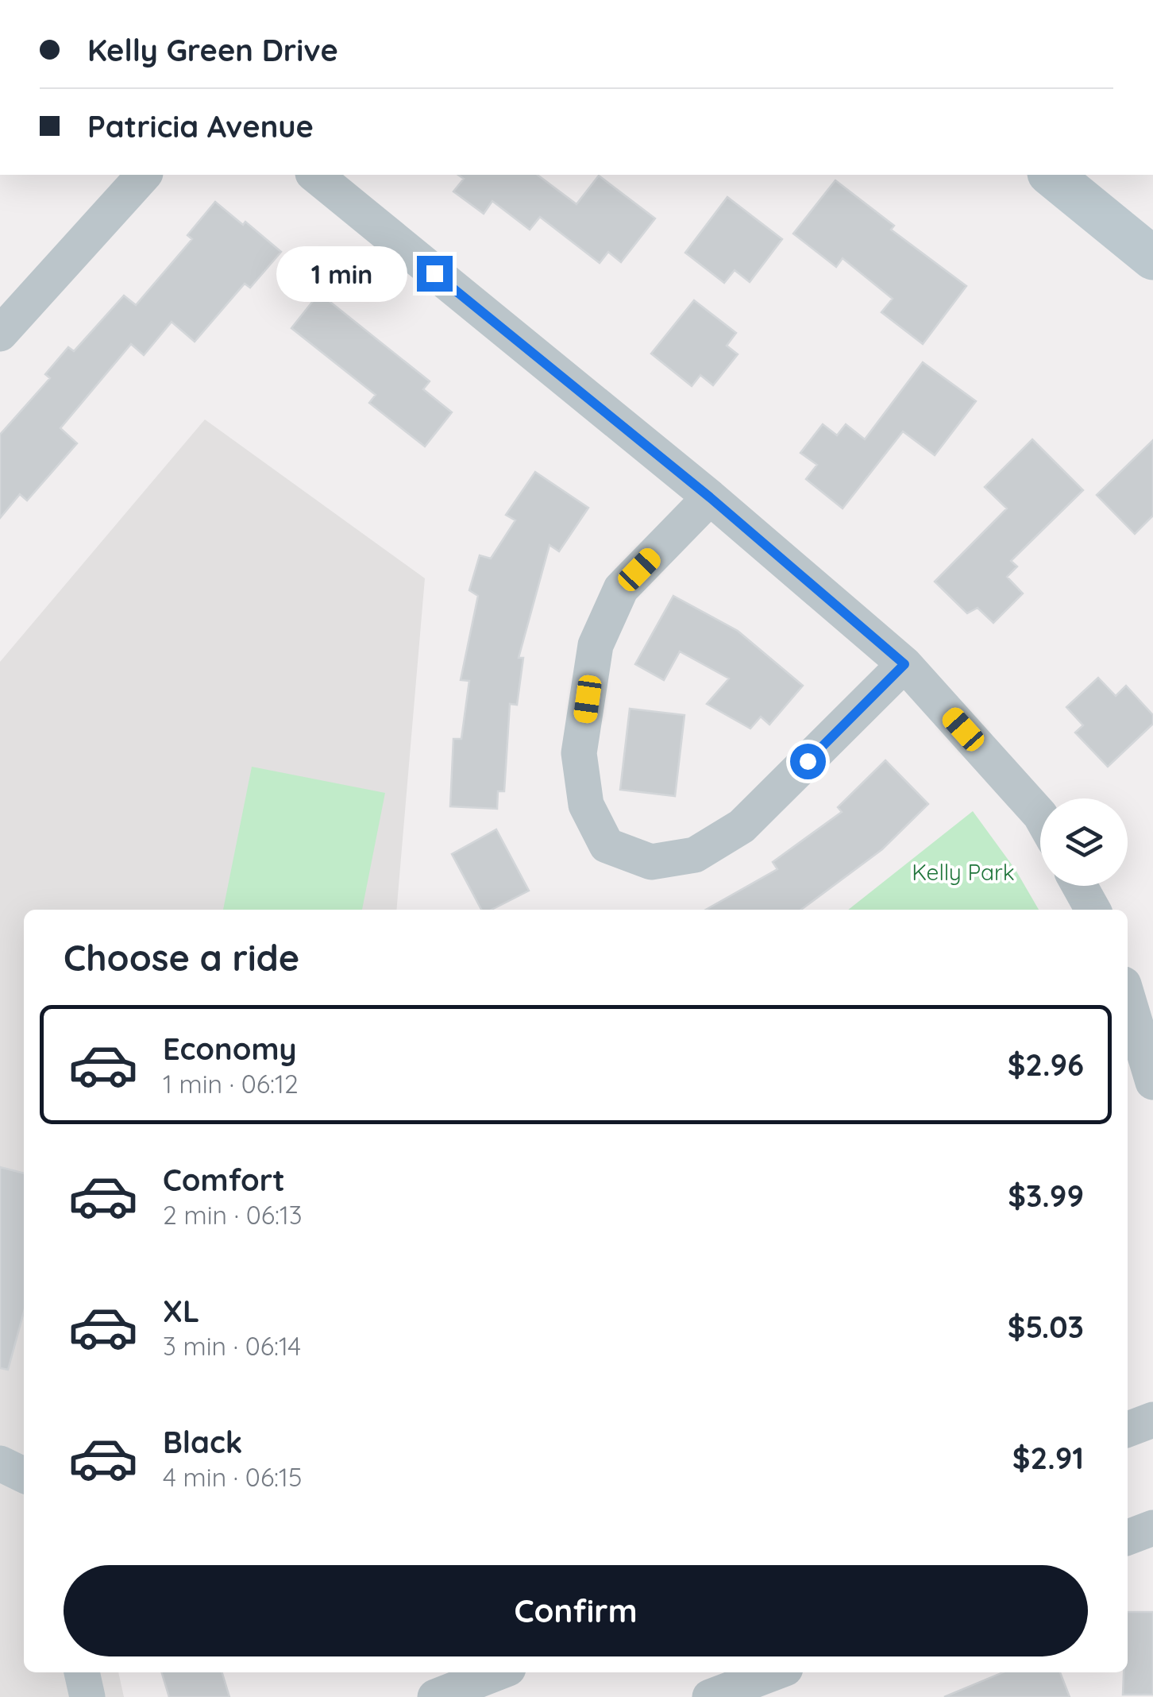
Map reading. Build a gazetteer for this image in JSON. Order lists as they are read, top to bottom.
{
  "parks": ["Kelly Park"],
  "page": {
    "banner": ["Kelly Green Drive", "Patricia Avenue"],
    "bubble": "1 min",
    "heading": "Choose a ride",
    "list": [
      {
        "name": "Economy",
        "note": "1 min · 06:12",
        "value": "$2.96"
      },
      {
        "name": "Comfort",
        "note": "2 min · 06:13",
        "value": "$3.99"
      },
      {
        "name": "XL",
        "note": "3 min · 06:14",
        "value": "$5.03"
      },
      {
        "name": "Black",
        "note": "4 min · 06:15",
        "value": "$2.91"
      }
    ],
    "buttons": "Confirm"
  }
}
